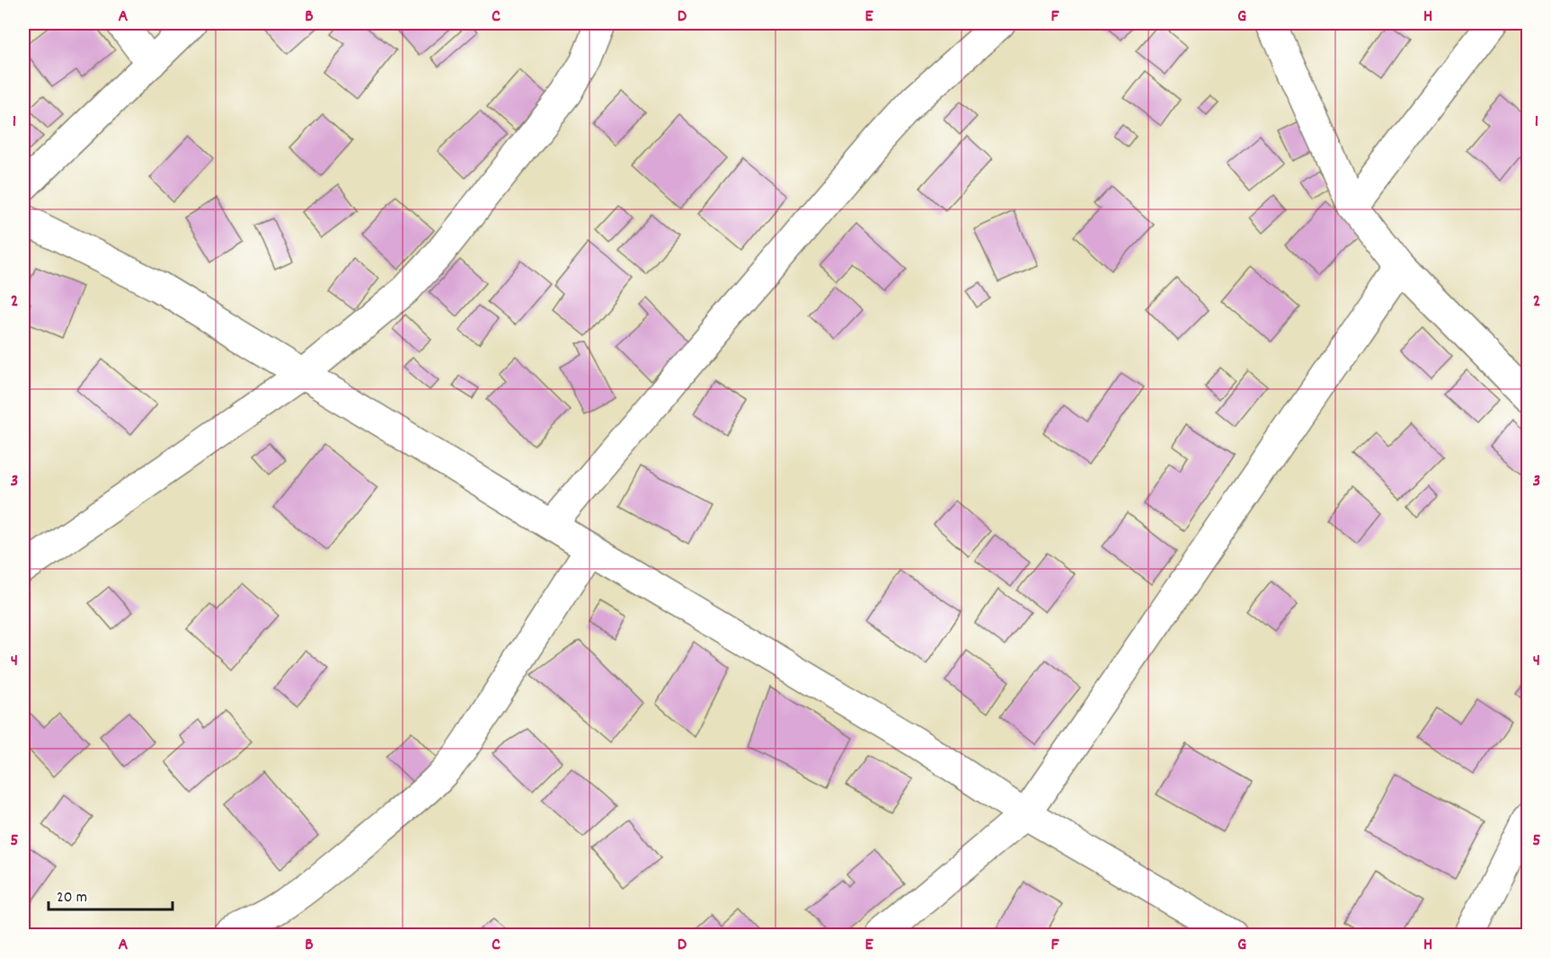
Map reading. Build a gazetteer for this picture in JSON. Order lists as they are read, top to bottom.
{
  "scale_bar": "20 m",
  "grid": {
    "columns": [
      "A",
      "B",
      "C",
      "D",
      "E",
      "F",
      "G",
      "H"
    ],
    "rows": [
      "1",
      "2",
      "3",
      "4",
      "5"
    ]
  }
}
